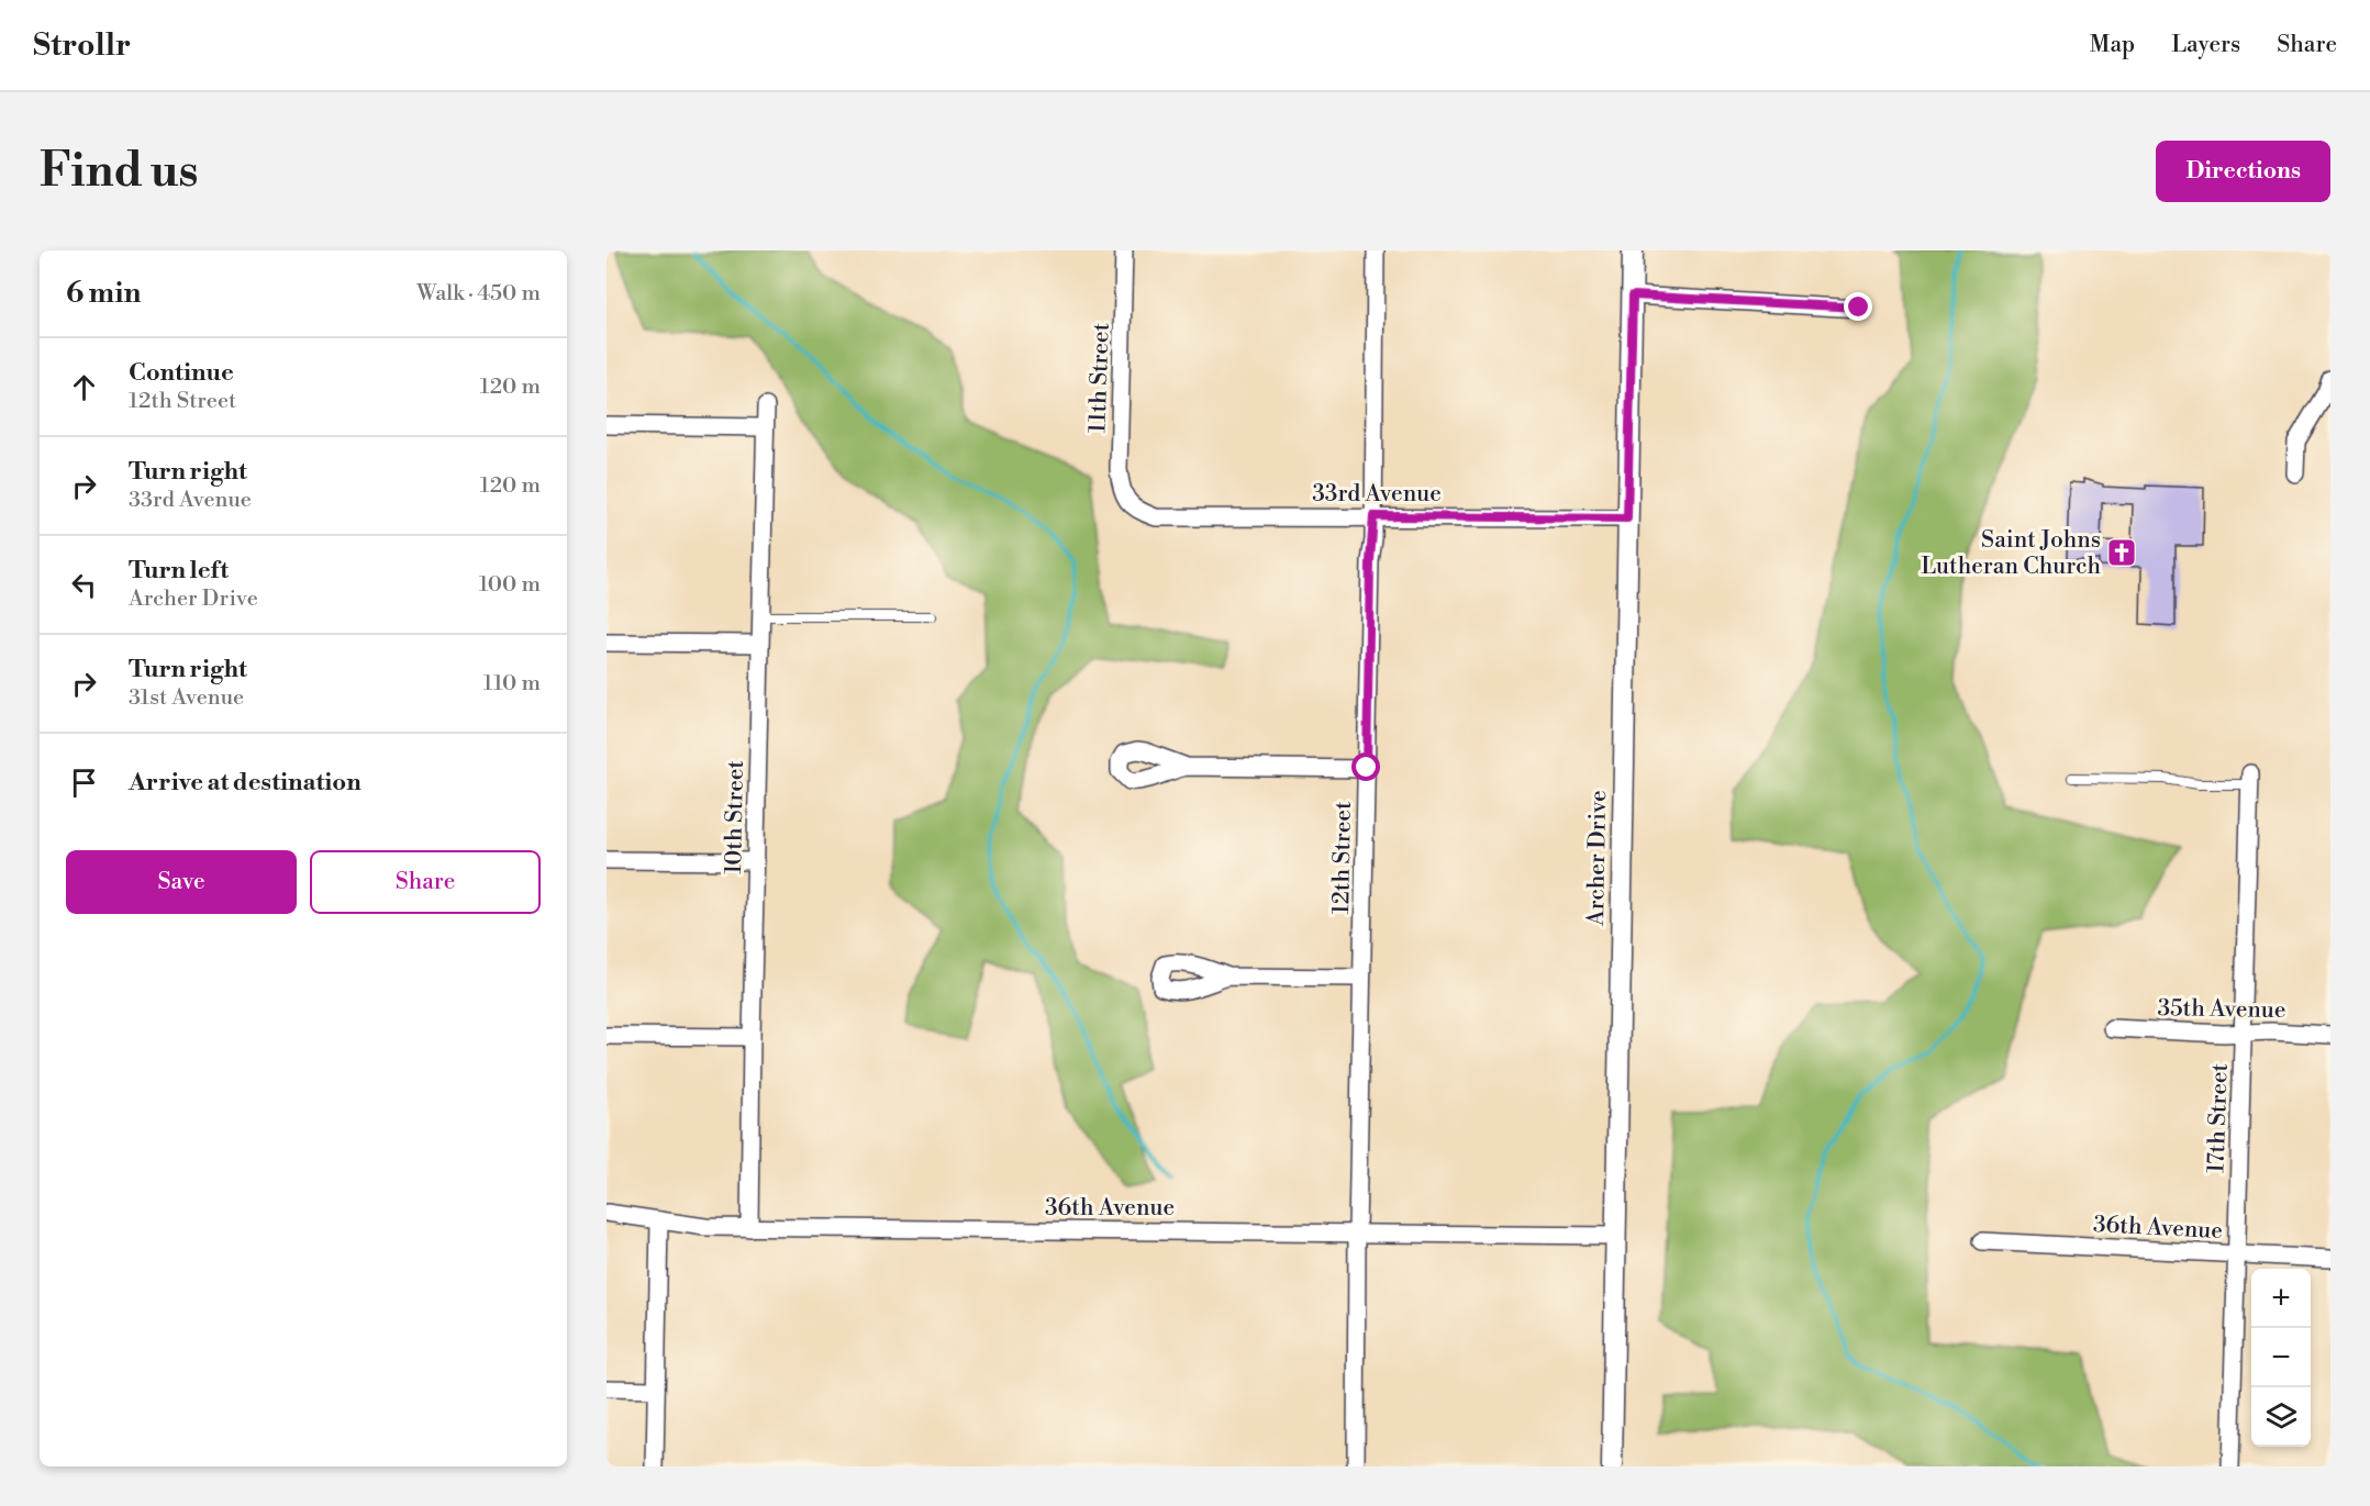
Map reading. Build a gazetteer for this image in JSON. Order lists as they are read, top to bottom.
{
  "streets": {
    "street": [
      "11th Street",
      "33rd Avenue",
      "10th Street",
      "12th Street",
      "Archer Drive",
      "35th Avenue",
      "17th Street",
      "36th Avenue"
    ]
  },
  "crossings": [
    ["11th Street", "33rd Avenue"],
    ["33rd Avenue", "12th Street"],
    ["33rd Avenue", "Archer Drive"],
    ["10th Street", "36th Avenue"],
    ["12th Street", "36th Avenue"],
    ["Archer Drive", "36th Avenue"],
    ["35th Avenue", "17th Street"],
    ["17th Street", "36th Avenue"]
  ],
  "places": {
    "church": ["Saint Johns Lutheran Church"]
  },
  "page": {
    "header": "Strollr",
    "nav": ["Map", "Layers", "Share"],
    "buttons": [
      "Directions",
      ["Save", "Share"]
    ],
    "title": "Find us",
    "heading": ["6 min", "Walk · 450 m"],
    "list": [
      ["Continue", "12th Street", "120 m"],
      ["Turn right", "33rd Avenue", "120 m"],
      ["Turn left", "Archer Drive", "100 m"],
      ["Turn right", "31st Avenue", "110 m"],
      "Arrive at destination"
    ],
    "map_buttons": ["+", "−"]
  }
}
